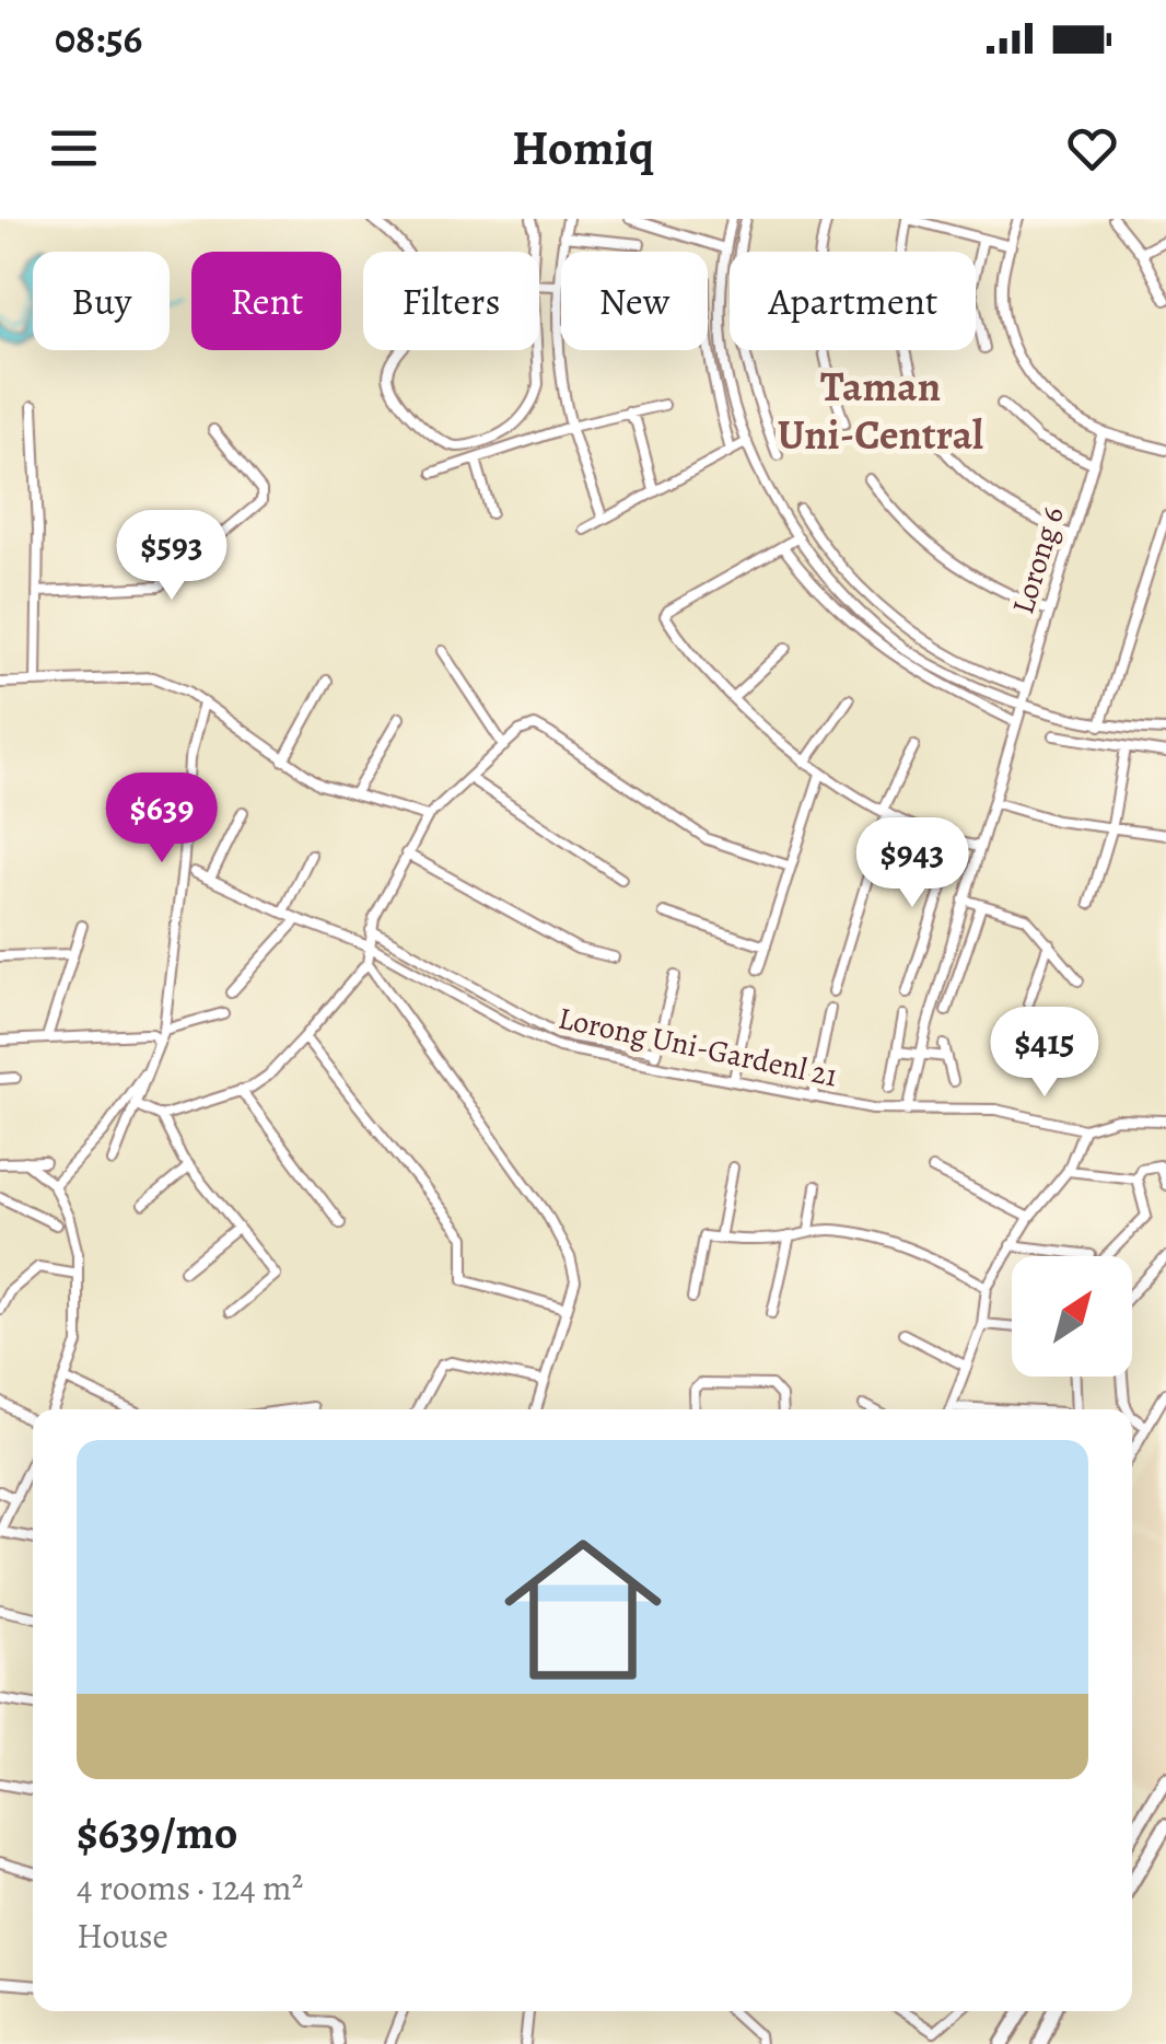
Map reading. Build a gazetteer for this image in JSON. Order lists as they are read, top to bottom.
{
  "streets": {
    "street": ["Lorong 6", "Lorong Uni-Gardenl 21"]
  },
  "crossings": [
    ["Lorong 6", "Lorong Uni-Gardenl 21"]
  ],
  "districts": ["Taman Uni-Central"],
  "north": "top right",
  "page": {
    "status": "08:56",
    "header": "Homiq",
    "chip": [
      "Buy",
      "Rent",
      "Filters",
      "New",
      "Apartment"
    ],
    "price": [
      "$593",
      "$639",
      "$943",
      "$415"
    ],
    "list": [
      {
        "name": "$639/mo",
        "note": "4 rooms · 124 m² · House"
      }
    ]
  }
}
